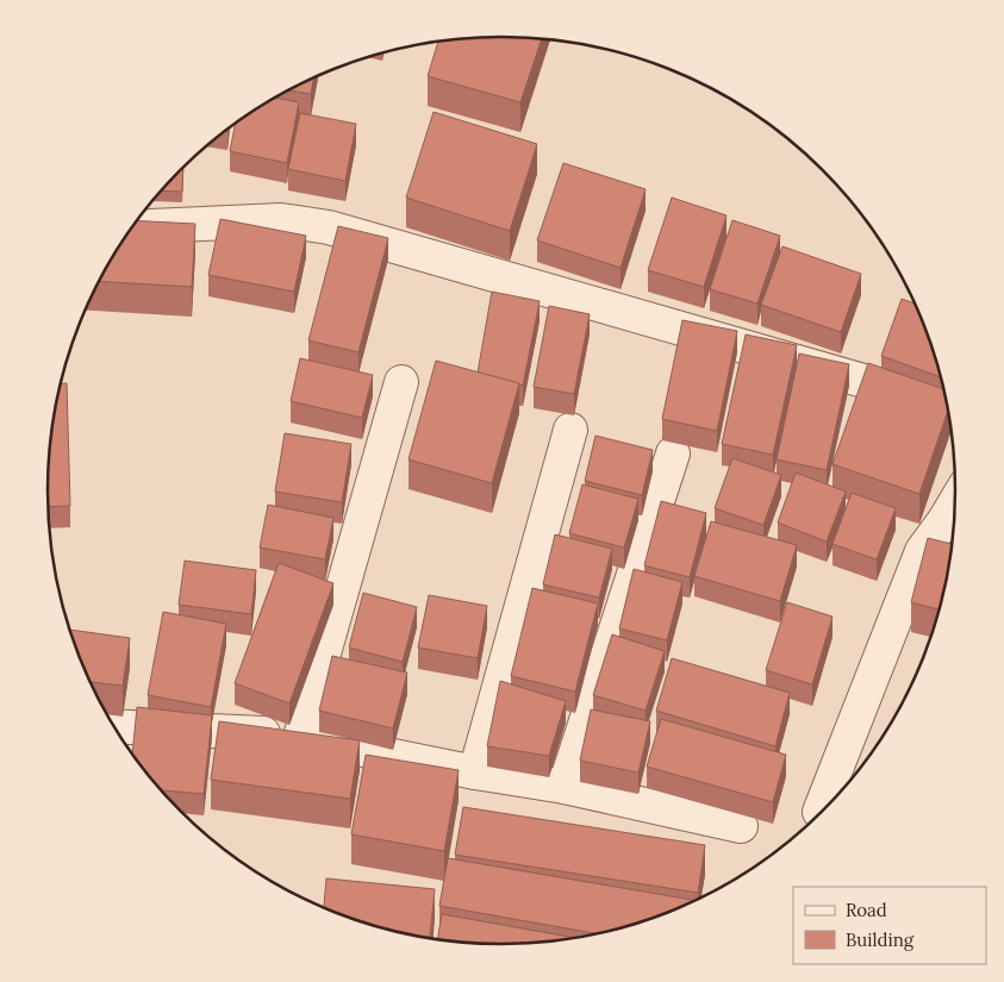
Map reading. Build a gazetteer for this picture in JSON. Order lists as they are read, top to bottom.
{
  "legend": ["Road", "Building"]
}
